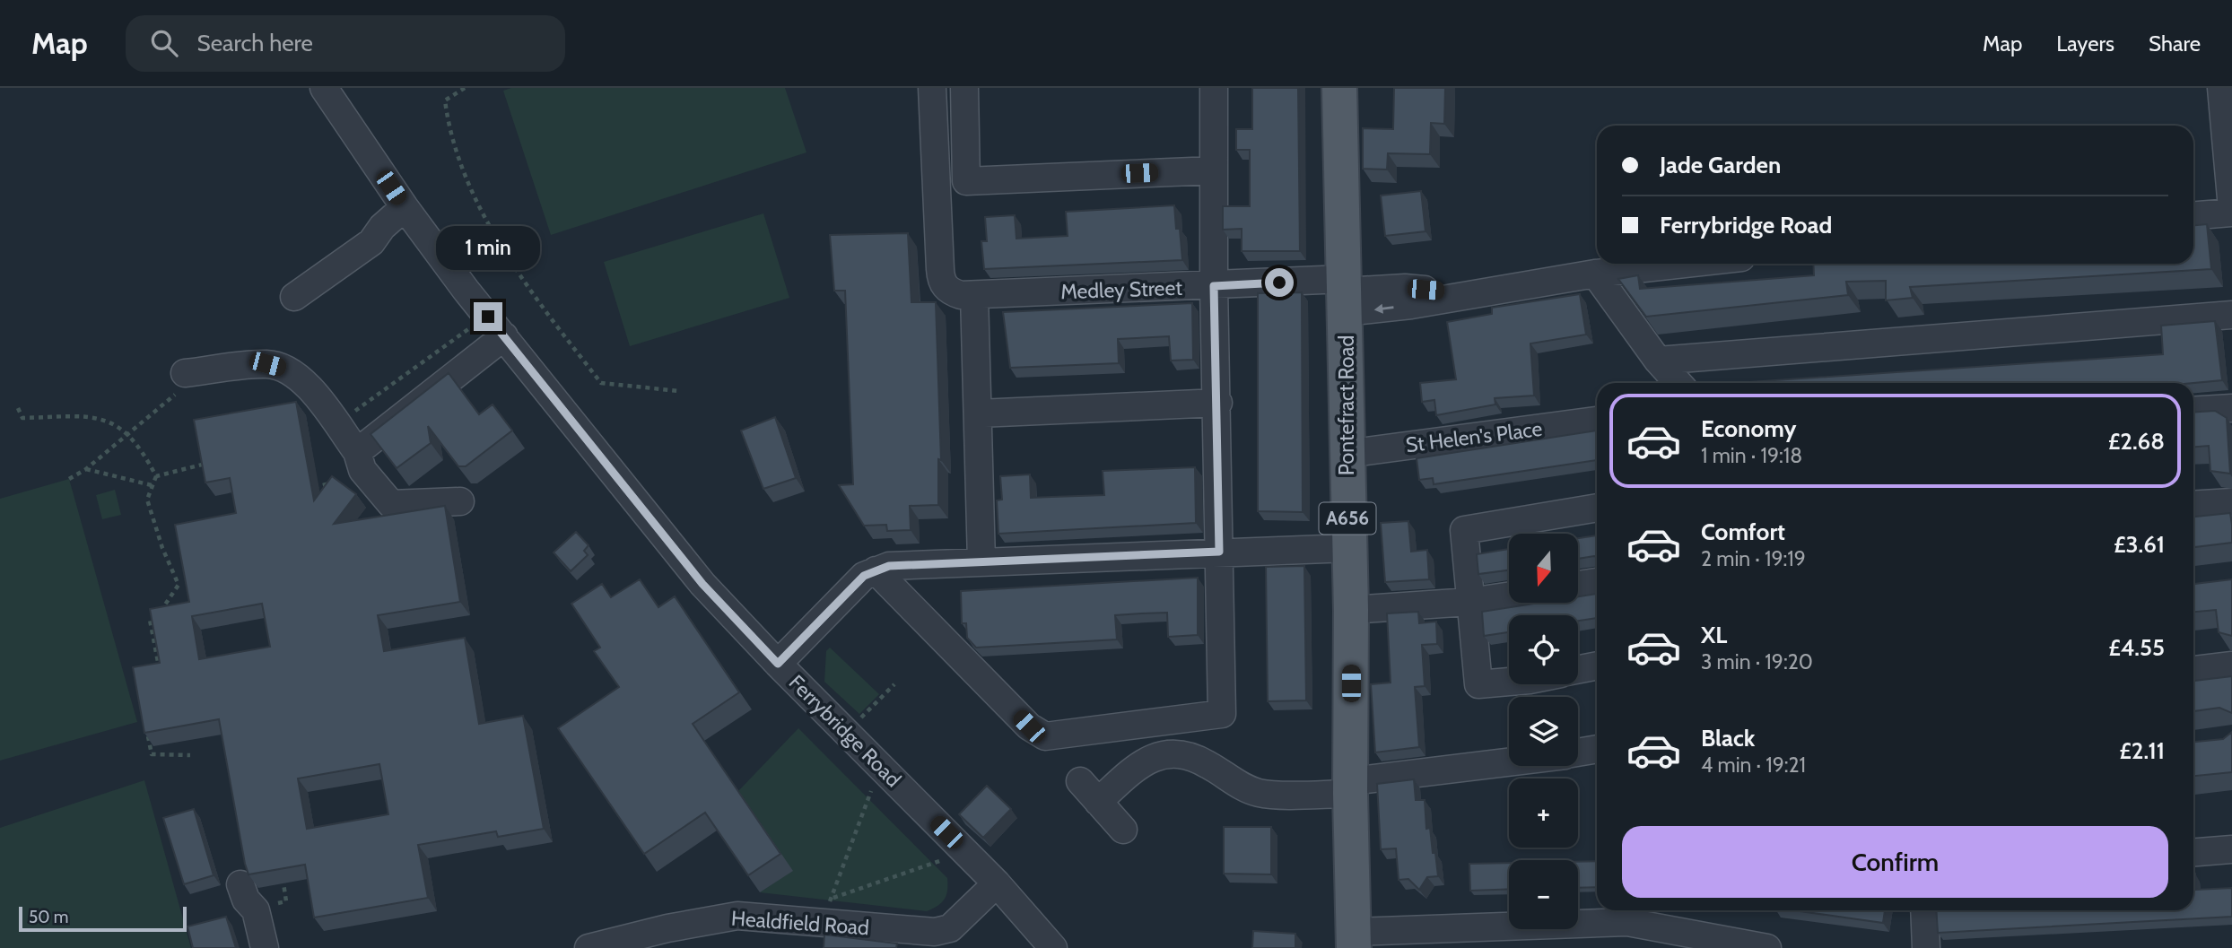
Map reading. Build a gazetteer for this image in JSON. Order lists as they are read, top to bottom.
{
  "streets": {
    "main road": ["Pontefract Road", "A656"],
    "street": [
      "Medley Street",
      "St Helen's Place",
      "Ferrybridge Road",
      "Healdfield Road"
    ]
  },
  "crossings": [
    ["Medley Street", "Pontefract Road"],
    ["Pontefract Road", "St Helen's Place"],
    ["Ferrybridge Road", "Healdfield Road"]
  ],
  "scale_bar": "50 m",
  "north": "bottom",
  "page": {
    "header": "Map",
    "search": "Search here",
    "nav": ["Map", "Layers", "Share"],
    "banner": ["Jade Garden", "Ferrybridge Road"],
    "bubble": "1 min",
    "list": [
      {
        "name": "Economy",
        "note": "1 min · 19:18",
        "value": "£2.68"
      },
      {
        "name": "Comfort",
        "note": "2 min · 19:19",
        "value": "£3.61"
      },
      {
        "name": "XL",
        "note": "3 min · 19:20",
        "value": "£4.55"
      },
      {
        "name": "Black",
        "note": "4 min · 19:21",
        "value": "£2.11"
      }
    ],
    "map_buttons": ["+", "−"],
    "buttons": "Confirm",
    "scale": "50 m"
  }
}
